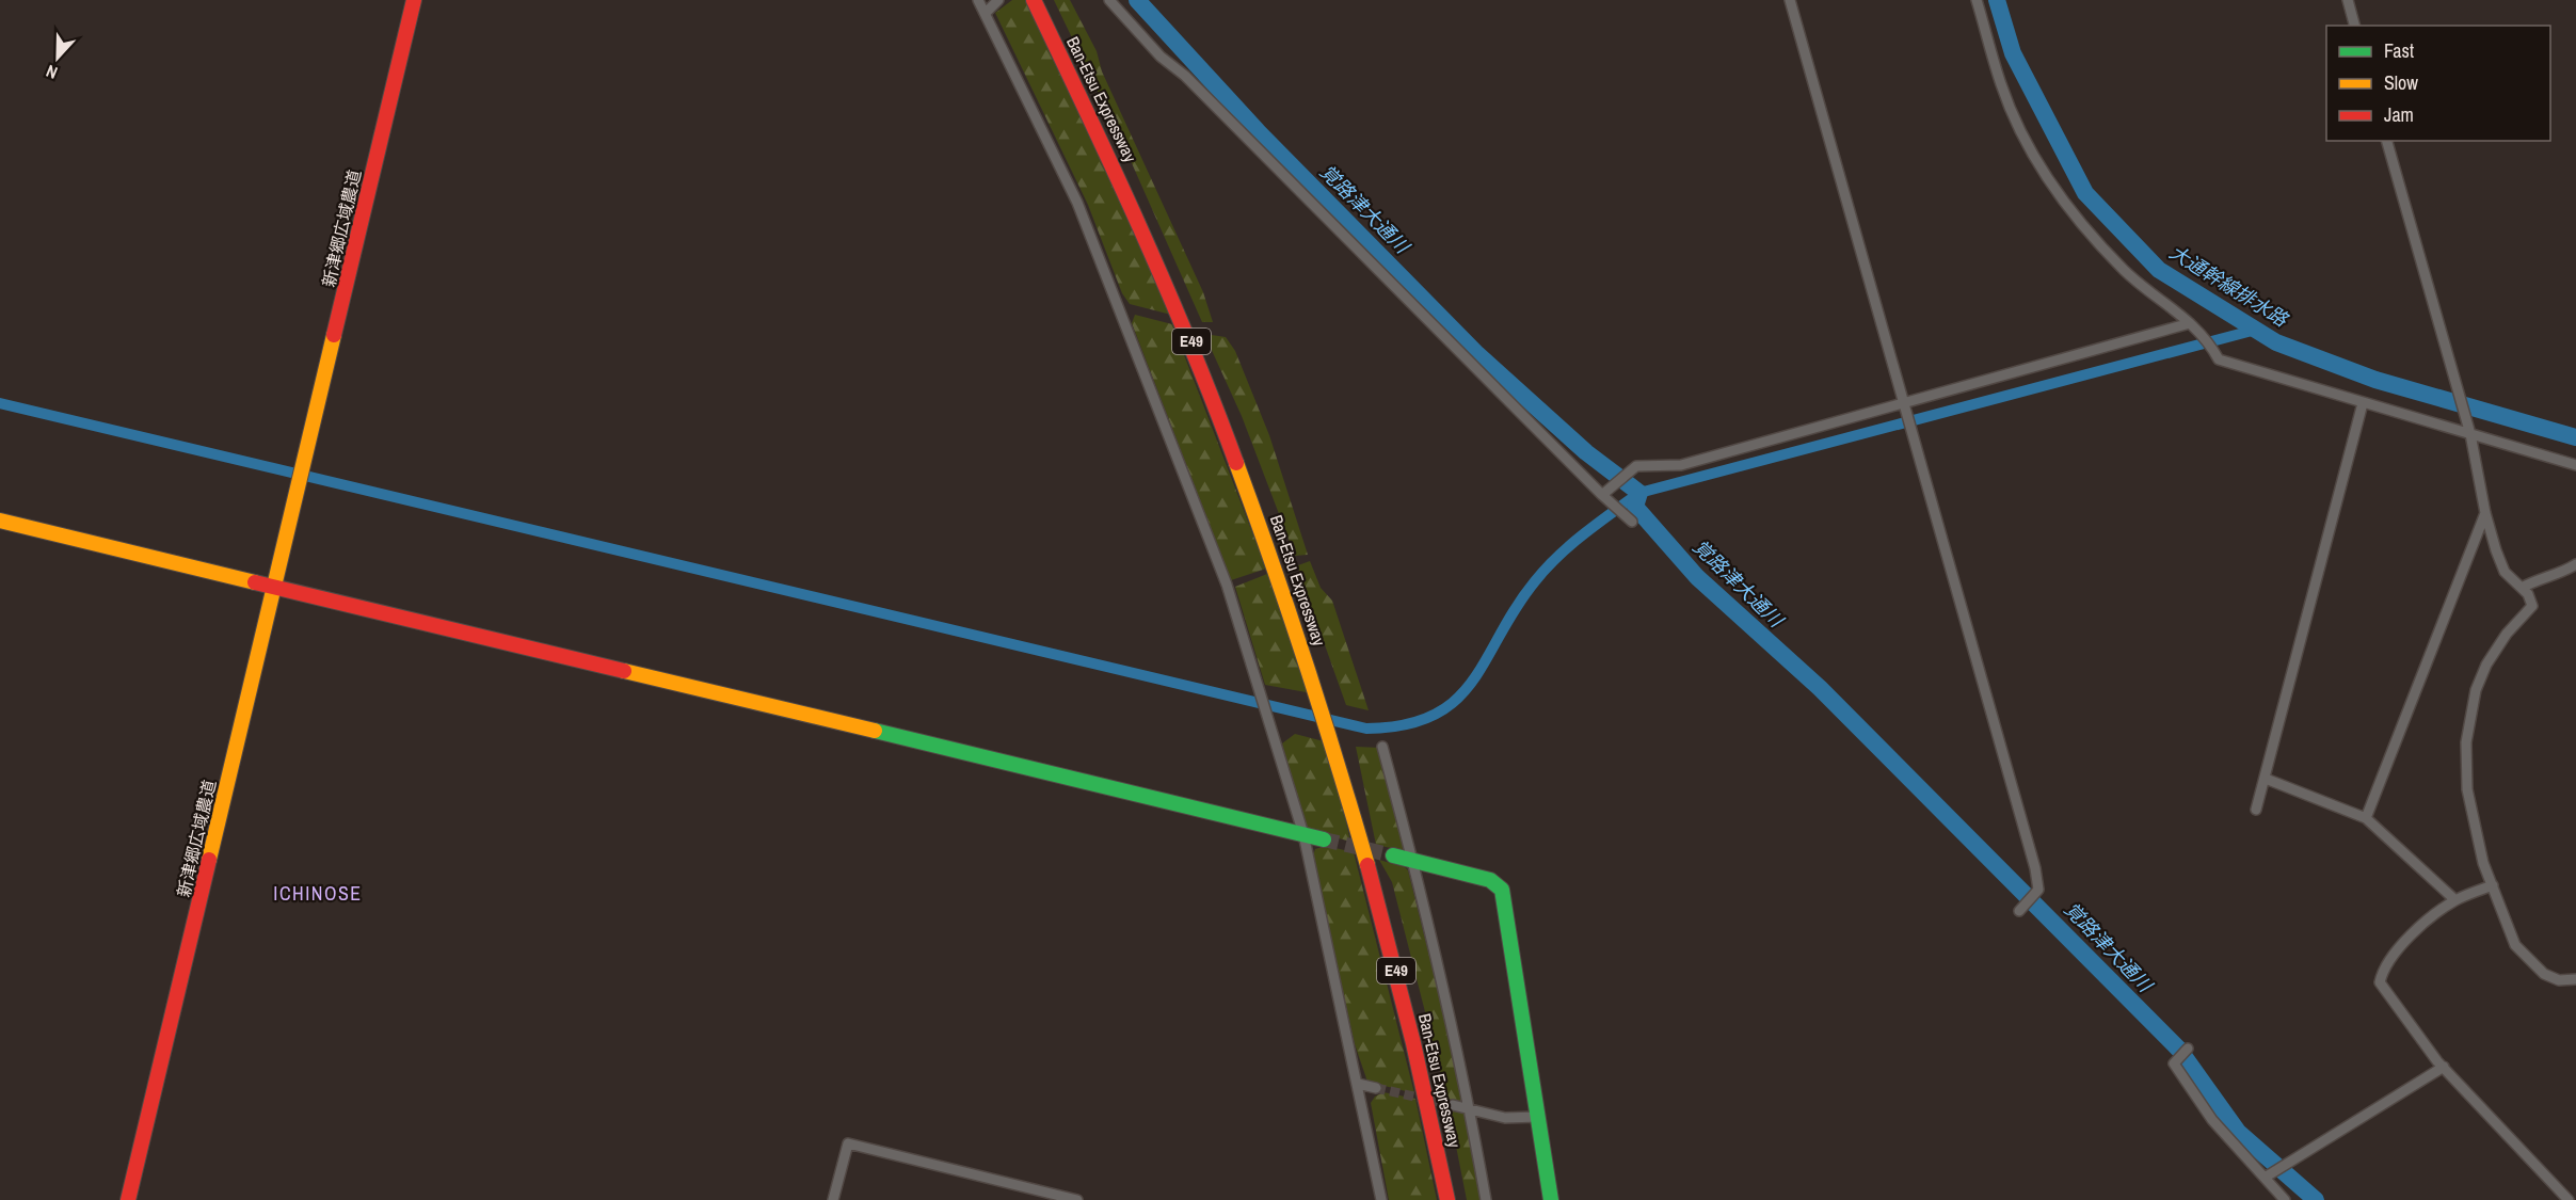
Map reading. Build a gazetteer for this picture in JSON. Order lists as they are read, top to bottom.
{
  "streets": {
    "main road": ["Ban-Etsu Expressway", "新津郷広域農道", "E49"]
  },
  "districts": ["ICHINOSE"],
  "water": ["覚路津大通川", "大通幹線排水路"],
  "legend": ["Fast", "Slow", "Jam"],
  "north": "bottom"
}
